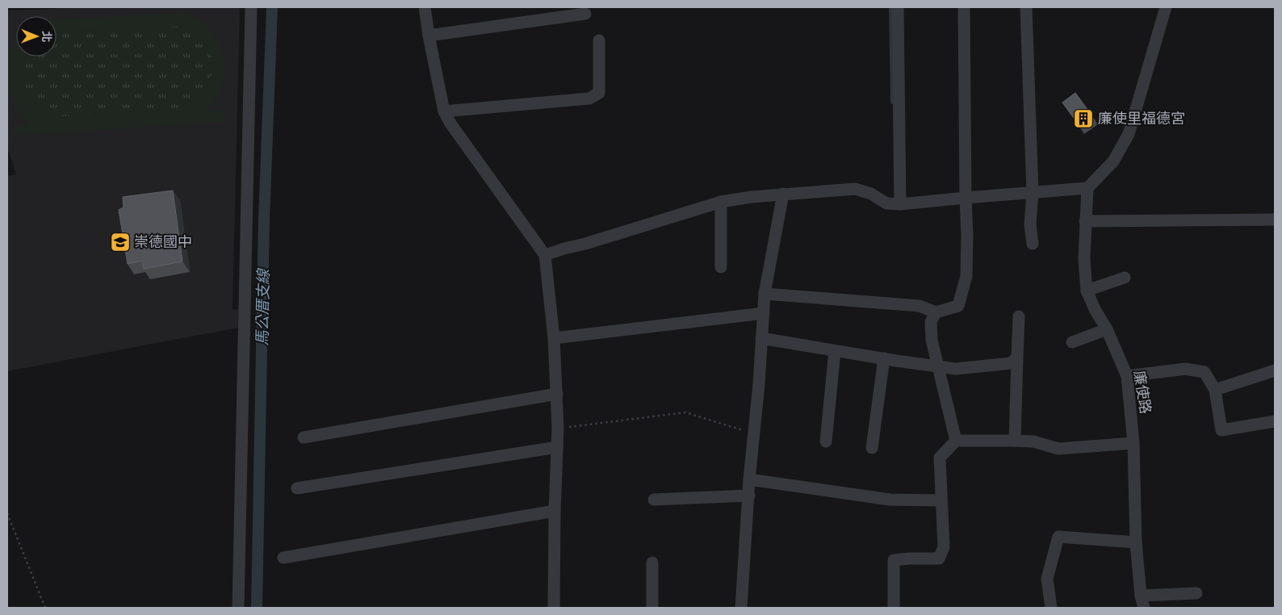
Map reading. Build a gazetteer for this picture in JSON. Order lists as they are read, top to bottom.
{
  "streets": {
    "street": ["廉使路"]
  },
  "water": ["馬公厝支線"],
  "places": {
    "building": ["廉使里福德宮"],
    "school or university": ["崇德國中"]
  },
  "north": "right"
}
